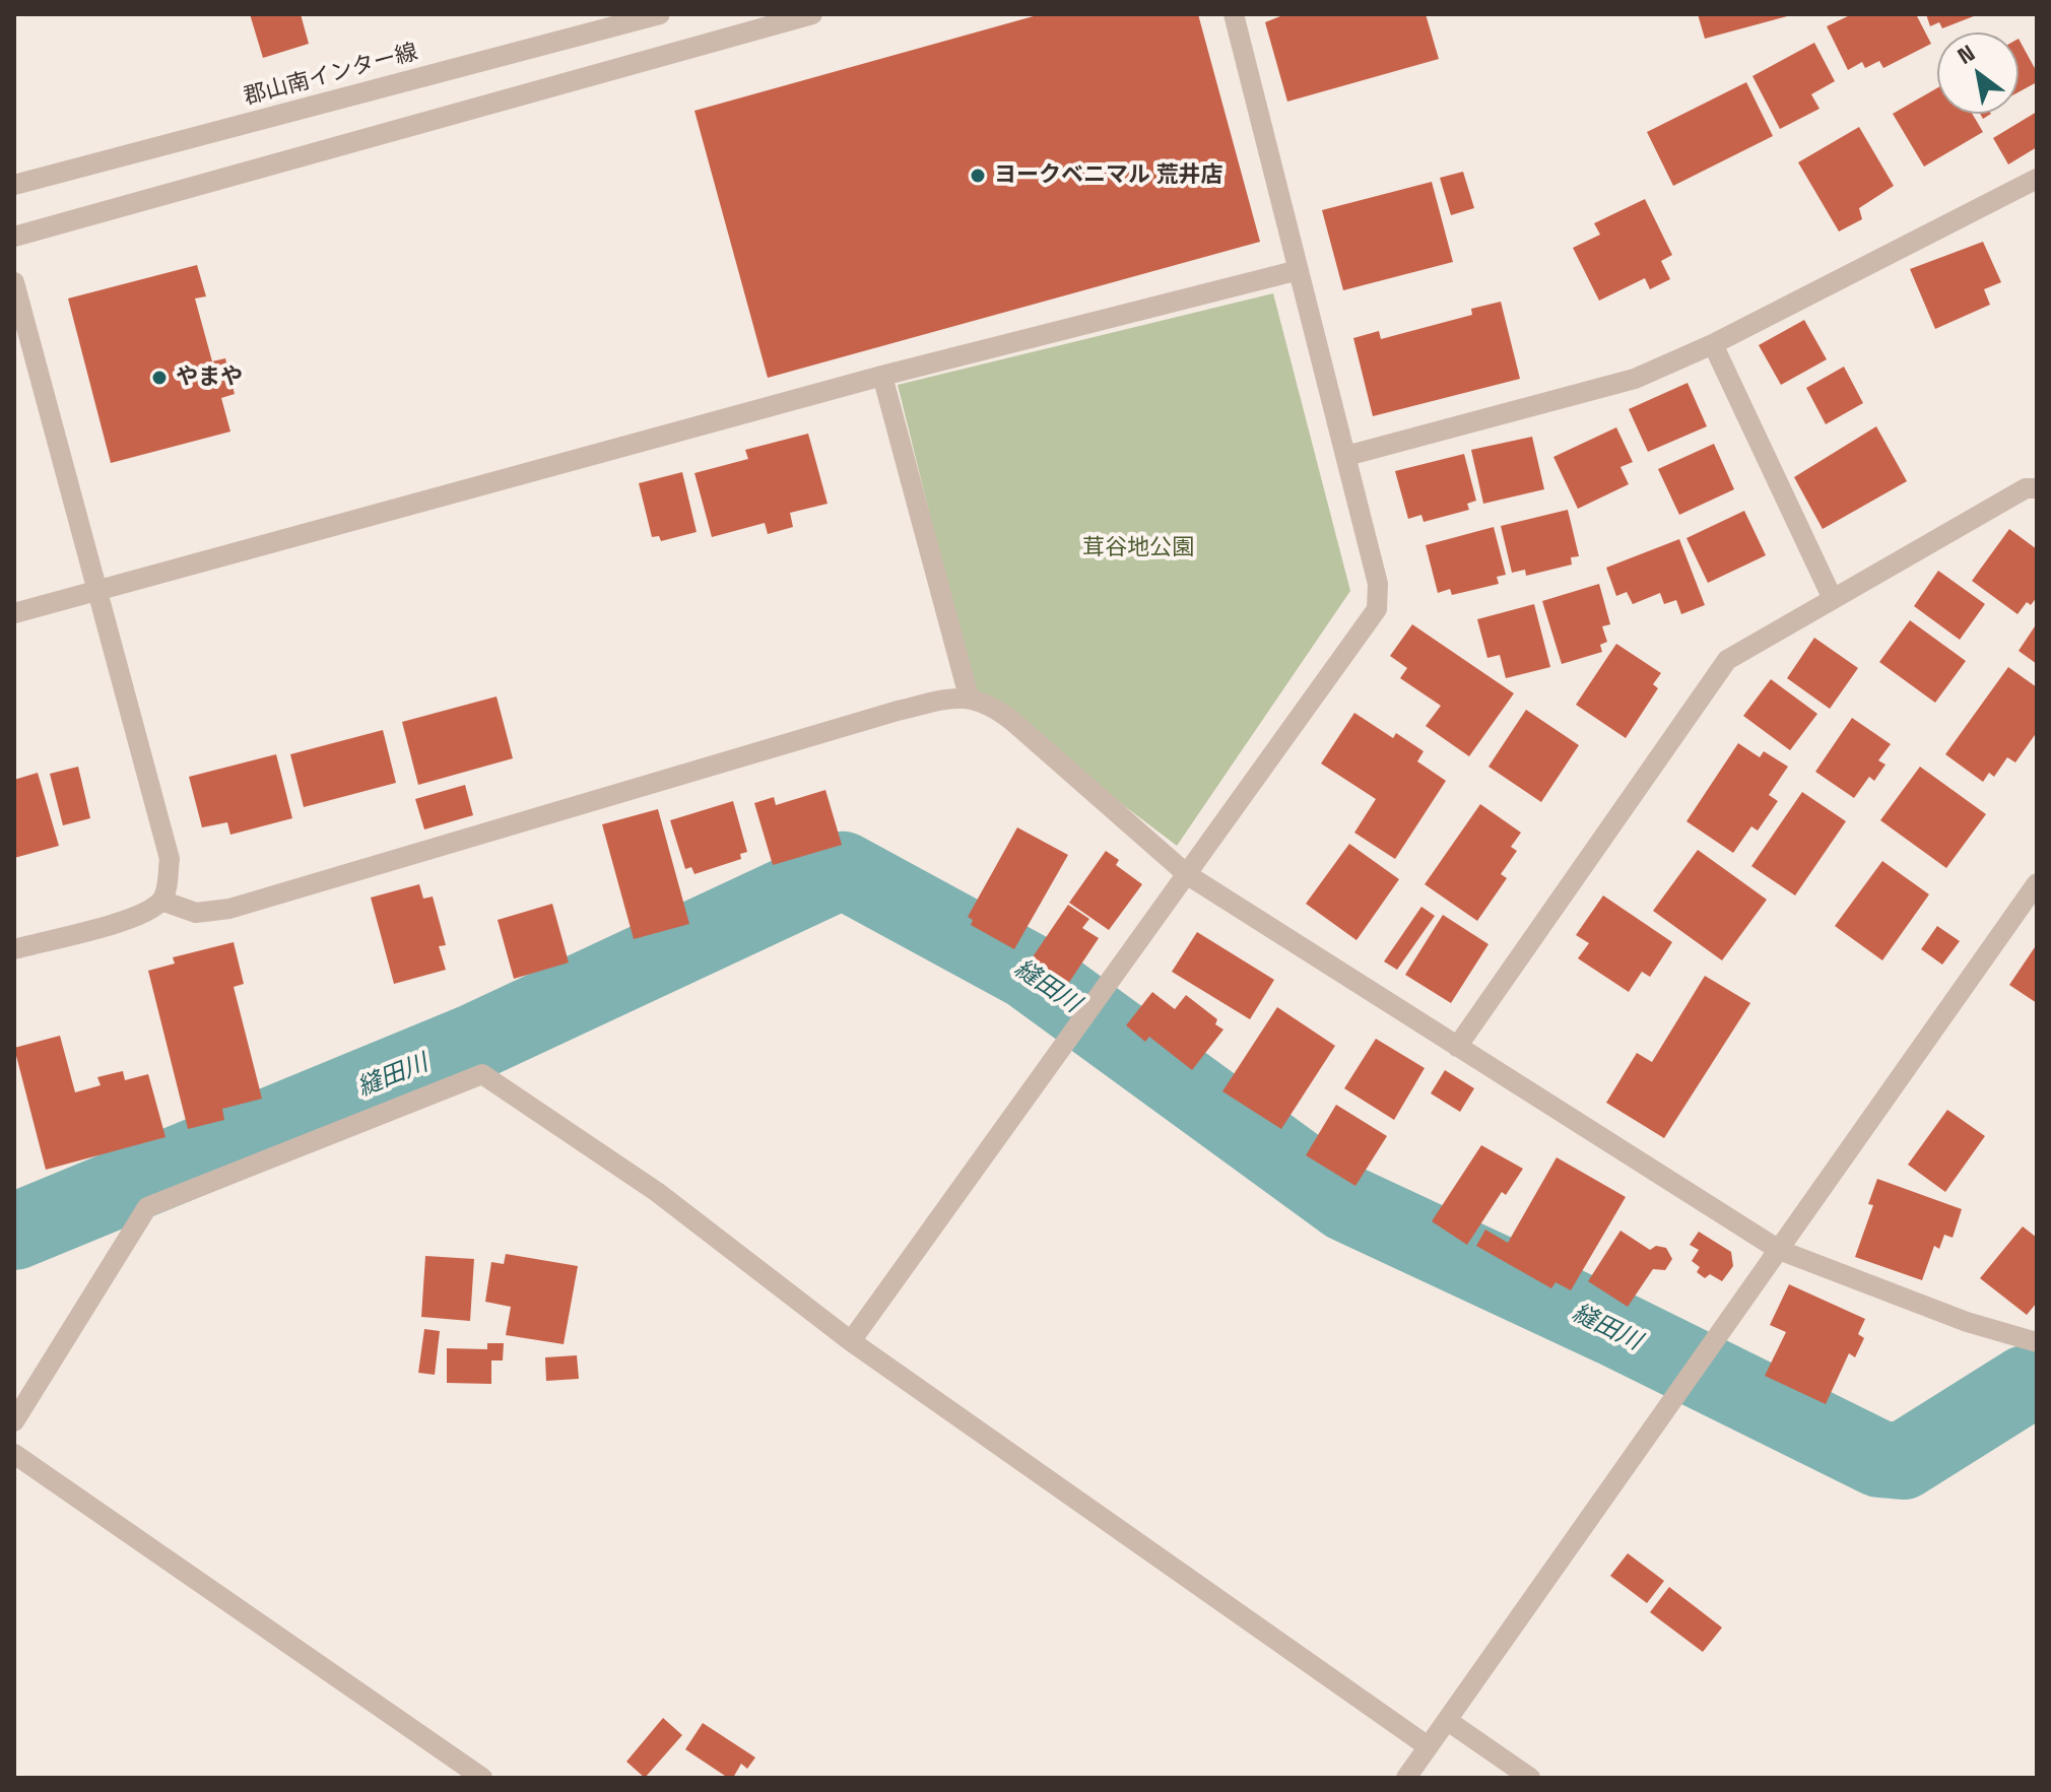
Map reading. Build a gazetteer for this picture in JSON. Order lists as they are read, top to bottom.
{
  "streets": {
    "street": ["郡山南インター線"]
  },
  "water": ["縫田川"],
  "parks": ["茸谷地公園"],
  "places": ["ヨークベニマル 荒井店", "やまや"],
  "north": "top left"
}
